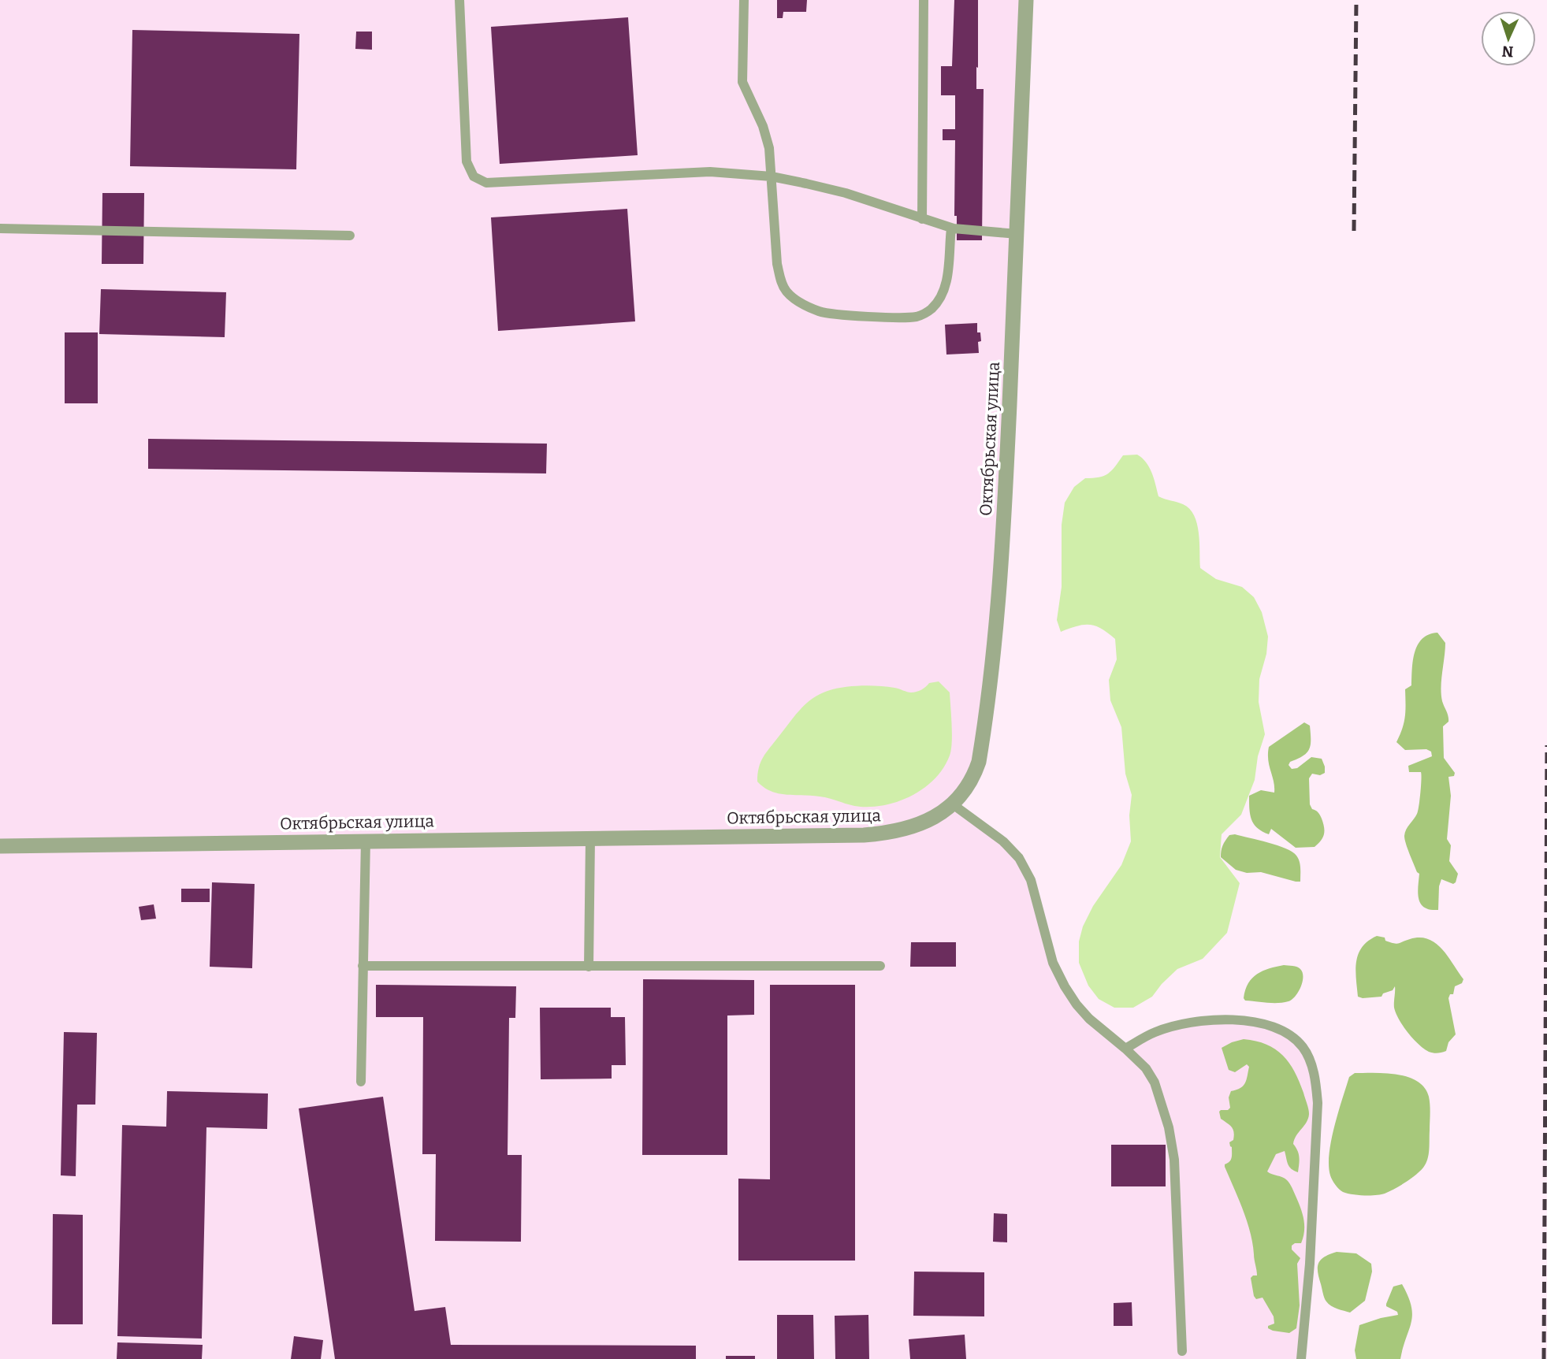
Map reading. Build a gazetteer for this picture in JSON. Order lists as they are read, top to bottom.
{
  "streets": {
    "street": ["Октябрьская улица"]
  },
  "north": "bottom"
}
